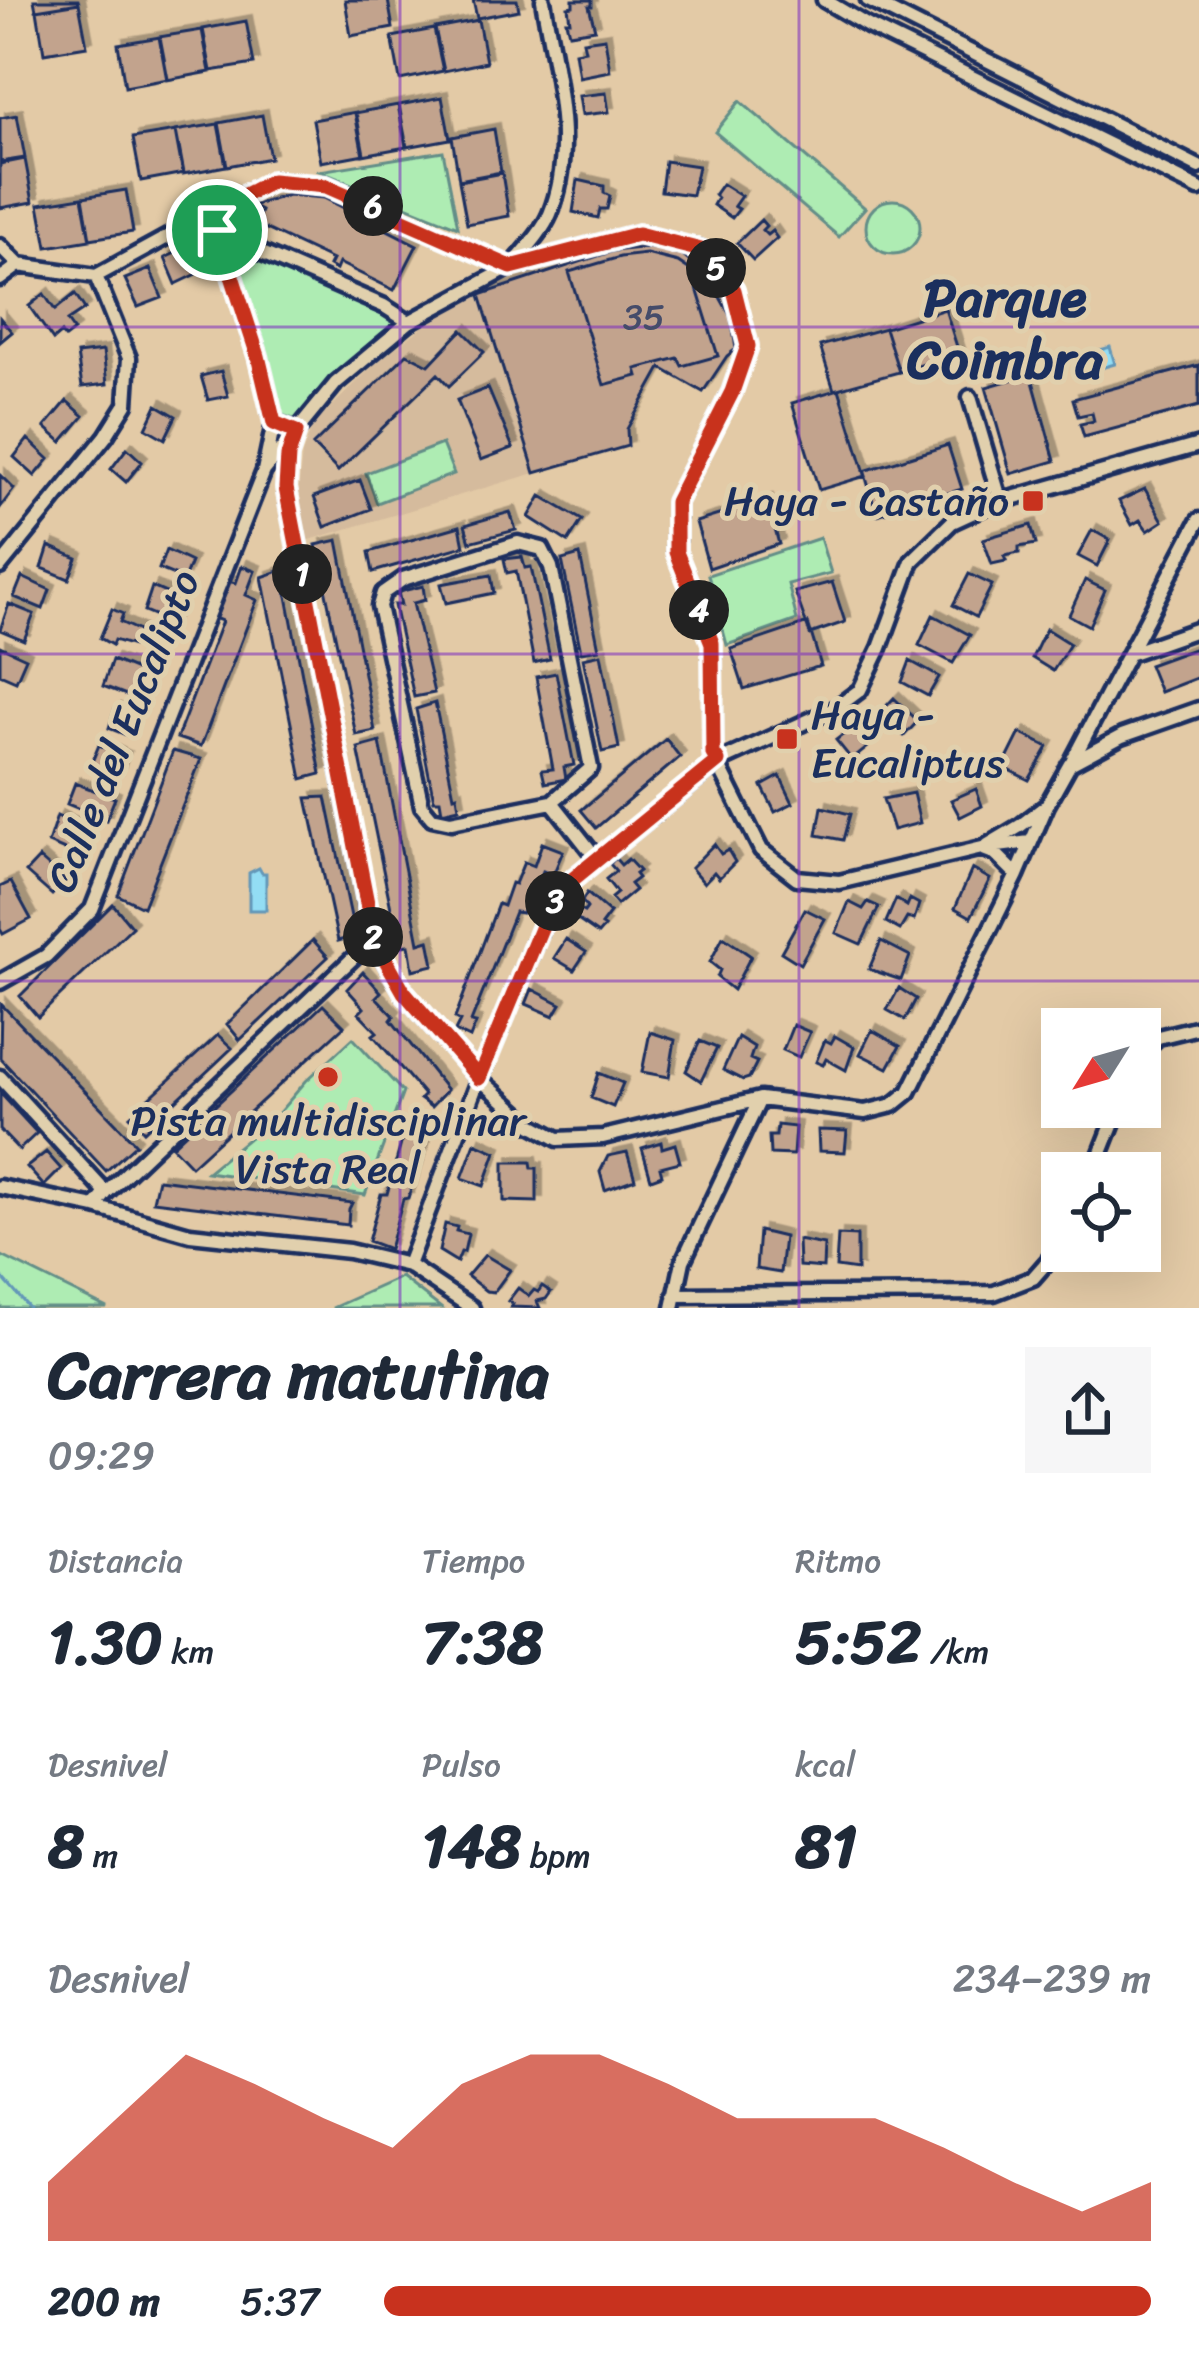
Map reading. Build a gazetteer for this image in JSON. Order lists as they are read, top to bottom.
{
  "streets": {
    "street": ["Calle del Eucalipto"]
  },
  "districts": ["Parque Coimbra"],
  "places": {
    "transit": ["Haya - Castaño", "Haya - Eucaliptus"],
    "other": ["Pista multidisciplinar Vista Real"]
  },
  "house_numbers": ["35"],
  "north": "bottom left",
  "page": {
    "pins": [
      "6",
      "5",
      "1",
      "4",
      "3",
      "2"
    ],
    "heading": ["Carrera matutina", "09:29"],
    "stats": [
      ["Distancia", "1.30 km"],
      ["Tiempo", "7:38"],
      ["Ritmo", "5:52 /km"],
      ["Desnivel", "8 m"],
      ["Pulso", "148 bpm"],
      ["kcal", "81"]
    ],
    "chart": ["Desnivel", "234–239 m"],
    "list": [
      {
        "name": "200 m",
        "note": "5:37"
      }
    ]
  }
}
